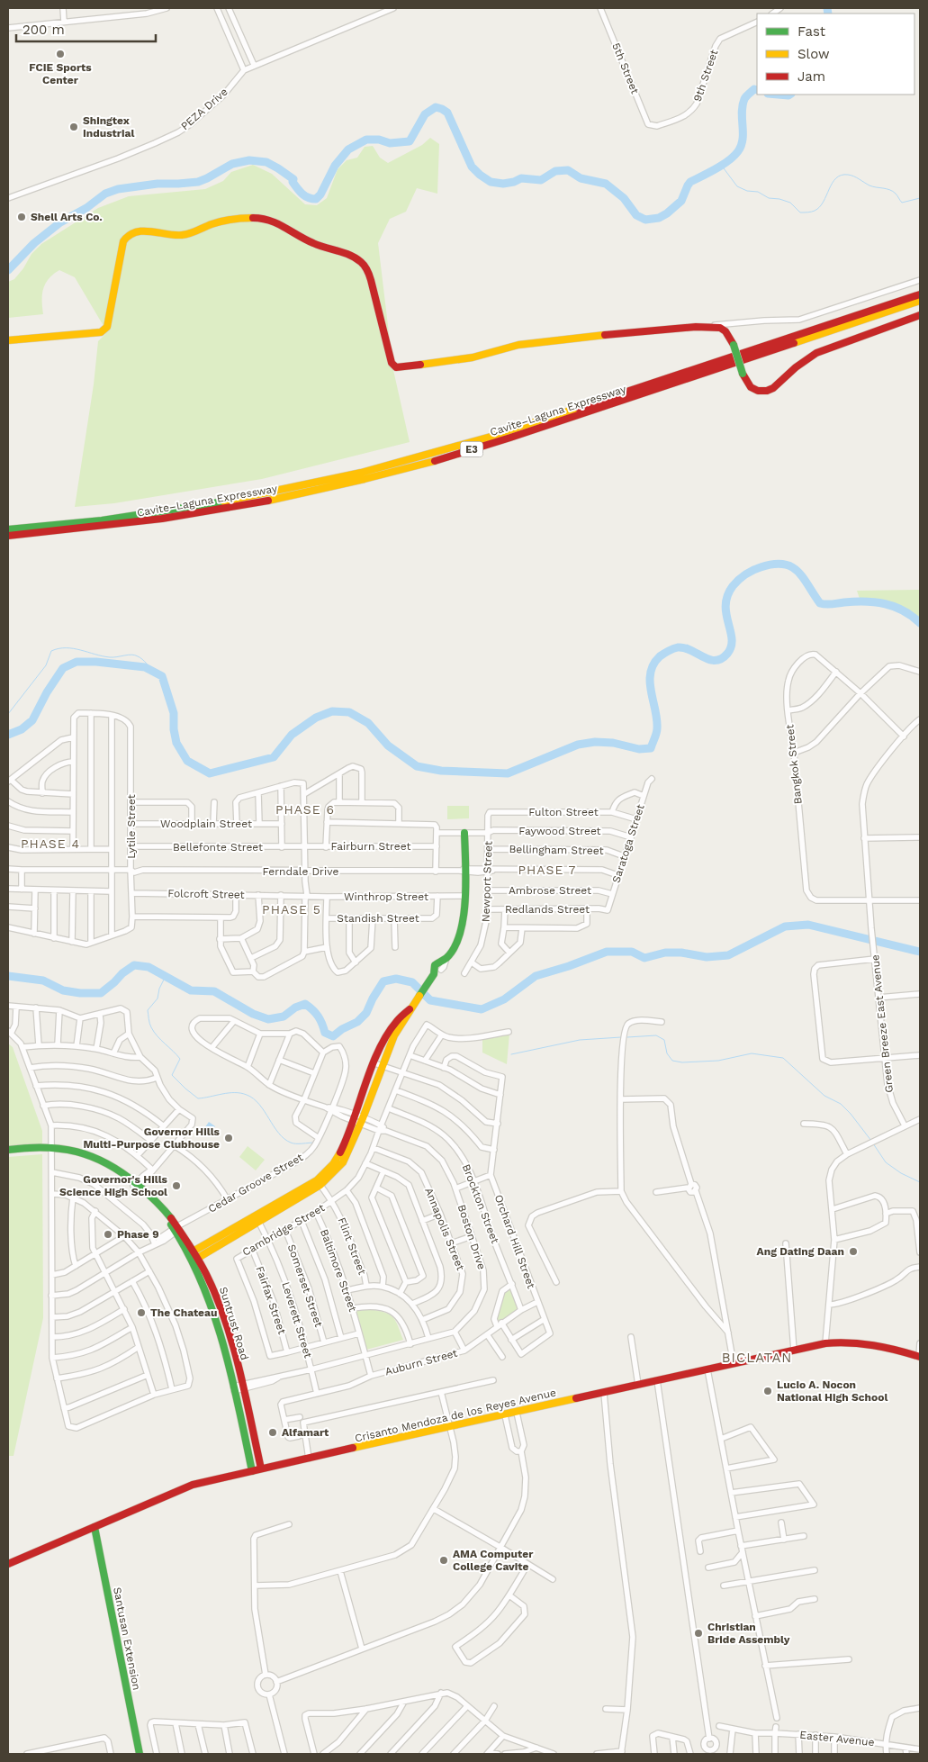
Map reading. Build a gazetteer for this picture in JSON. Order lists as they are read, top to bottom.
{
  "streets": {
    "main road": [
      "Cavite–Laguna Expressway",
      "E3",
      "Suntrust Road",
      "Crisanto Mendoza de los Reyes Avenue",
      "Santusan Extension"
    ],
    "street": [
      "5th Street",
      "9th Street",
      "PEZA Drive",
      "Bangkok Street",
      "Fulton Street",
      "Woodplain Street",
      "Lytile Street",
      "Faywood Street",
      "Saratoga Street",
      "Fairburn Street",
      "Bellefonte Street",
      "Bellingham Street",
      "Ferndale Drive",
      "Newport Street",
      "Ambrose Street",
      "Folcroft Street",
      "Winthrop Street",
      "Redlands Street",
      "Standish Street",
      "Green Breeze East Avenue",
      "Cedar Groove Street",
      "Brockton Street",
      "Annapolis Street",
      "Cambridge Street",
      "Boston Drive",
      "Orchard Hill Street",
      "Flint Street",
      "Baltimore Street",
      "Somerset Street",
      "Fairfax Street",
      "Leverett Street",
      "Auburn Street",
      "Easter Avenue"
    ]
  },
  "crossings": [
    ["5th Street", "9th Street"],
    ["Bangkok Street", "Green Breeze East Avenue"],
    ["Fulton Street", "Saratoga Street"],
    ["Fulton Street", "Newport Street"],
    ["Woodplain Street", "Lytile Street"],
    ["Lytile Street", "Bellefonte Street"],
    ["Lytile Street", "Ferndale Drive"],
    ["Lytile Street", "Folcroft Street"],
    ["Faywood Street", "Saratoga Street"],
    ["Faywood Street", "Newport Street"],
    ["Saratoga Street", "Bellingham Street"],
    ["Saratoga Street", "Ferndale Drive"],
    ["Saratoga Street", "Ambrose Street"],
    ["Saratoga Street", "Redlands Street"],
    ["Fairburn Street", "Bellefonte Street"],
    ["Bellingham Street", "Newport Street"],
    ["Ferndale Drive", "Newport Street"],
    ["Newport Street", "Ambrose Street"],
    ["Newport Street", "Redlands Street"],
    ["Folcroft Street", "Winthrop Street"],
    ["Winthrop Street", "Standish Street"],
    ["Cedar Groove Street", "Suntrust Road"],
    ["Brockton Street", "Cambridge Street"],
    ["Brockton Street", "Auburn Street"],
    ["Annapolis Street", "Cambridge Street"],
    ["Cambridge Street", "Boston Drive"],
    ["Cambridge Street", "Flint Street"],
    ["Cambridge Street", "Baltimore Street"],
    ["Cambridge Street", "Somerset Street"],
    ["Cambridge Street", "Fairfax Street"],
    ["Cambridge Street", "Leverett Street"],
    ["Orchard Hill Street", "Auburn Street"],
    ["Baltimore Street", "Auburn Street"],
    ["Leverett Street", "Auburn Street"],
    ["Suntrust Road", "Crisanto Mendoza de los Reyes Avenue"],
    ["Crisanto Mendoza de los Reyes Avenue", "Santusan Extension"]
  ],
  "districts": [
    "PHASE 6",
    "PHASE 4",
    "PHASE 7",
    "PHASE 5",
    "BICLATAN"
  ],
  "places": [
    "FCIE Sports Center",
    "Shingtex Industrial",
    "Shell Arts Co.",
    "Governor Hills Multi-Purpose Clubhouse",
    "Governor's Hills Science High School",
    "Phase 9",
    "Ang Dating Daan",
    "The Chateau",
    "Lucio A. Nocon National High School",
    "Alfamart",
    "AMA Computer College Cavite",
    "Christian Bride Assembly"
  ],
  "legend": ["Fast", "Slow", "Jam"],
  "scale_bar": "200 m"
}
